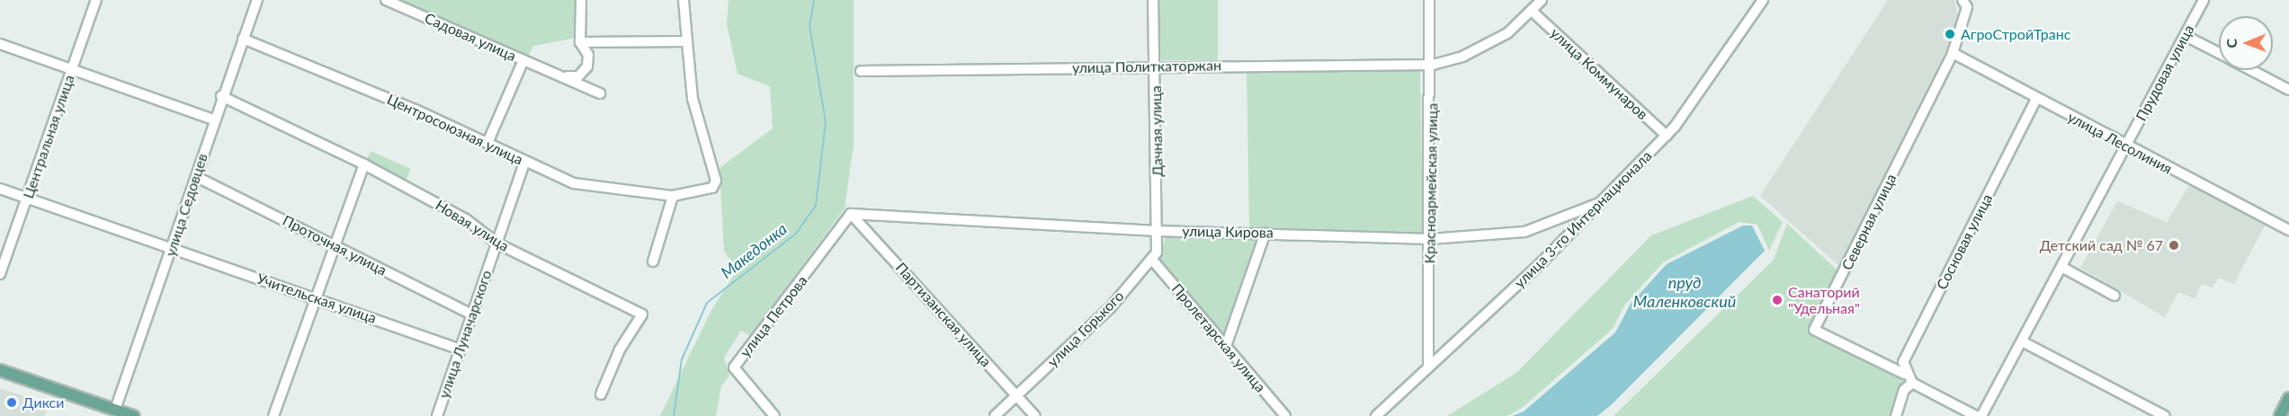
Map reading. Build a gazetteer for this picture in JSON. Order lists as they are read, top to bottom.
{
  "streets": {
    "street": [
      "Садовая улица",
      "улица Политкаторжан",
      "Прудовая улица",
      "улица Коммунаров",
      "Центросоюзная улица",
      "Дачная улица",
      "Центральная улица",
      "улица Лесолиния",
      "Красноармейская улица",
      "улица Седовцев",
      "улица 3-го Интернационала",
      "Северная улица",
      "Новая улица",
      "улица Кирова",
      "Сосновая улица",
      "Проточная улица",
      "Учительская улица",
      "Партизанская улица",
      "улица Петрова",
      "улица Горького",
      "улица Луначарского",
      "Пролетарская улица"
    ]
  },
  "crossings": [
    ["улица Политкаторжан", "Дачная улица"],
    ["улица Политкаторжан", "Красноармейская улица"],
    ["Прудовая улица", "улица Лесолиния"],
    ["улица Коммунаров", "улица 3-го Интернационала"],
    ["Центросоюзная улица", "улица Седовцев"],
    ["Центросоюзная улица", "улица Луначарского"],
    ["Дачная улица", "улица Кирова"],
    ["Центральная улица", "Учительская улица"],
    ["улица Лесолиния", "Северная улица"],
    ["улица Лесолиния", "Сосновая улица"],
    ["Красноармейская улица", "улица 3-го Интернационала"],
    ["Красноармейская улица", "улица Кирова"],
    ["улица Седовцев", "Новая улица"],
    ["улица Седовцев", "Проточная улица"],
    ["улица Седовцев", "Учительская улица"],
    ["улица 3-го Интернационала", "улица Кирова"],
    ["Северная улица", "Сосновая улица"],
    ["Новая улица", "улица Луначарского"],
    ["улица Кирова", "Партизанская улица"],
    ["улица Кирова", "улица Петрова"],
    ["Проточная улица", "улица Луначарского"],
    ["Учительская улица", "улица Луначарского"],
    ["Партизанская улица", "улица Петрова"],
    ["Партизанская улица", "улица Горького"],
    ["улица Горького", "Пролетарская улица"]
  ],
  "water": ["Македонка", "пруд Маленковский"],
  "places": [
    "АгроСтройТранс",
    "Детский сад № 67",
    "Санаторий \"Удельная\"",
    "Дикси"
  ],
  "north": "left"
}
